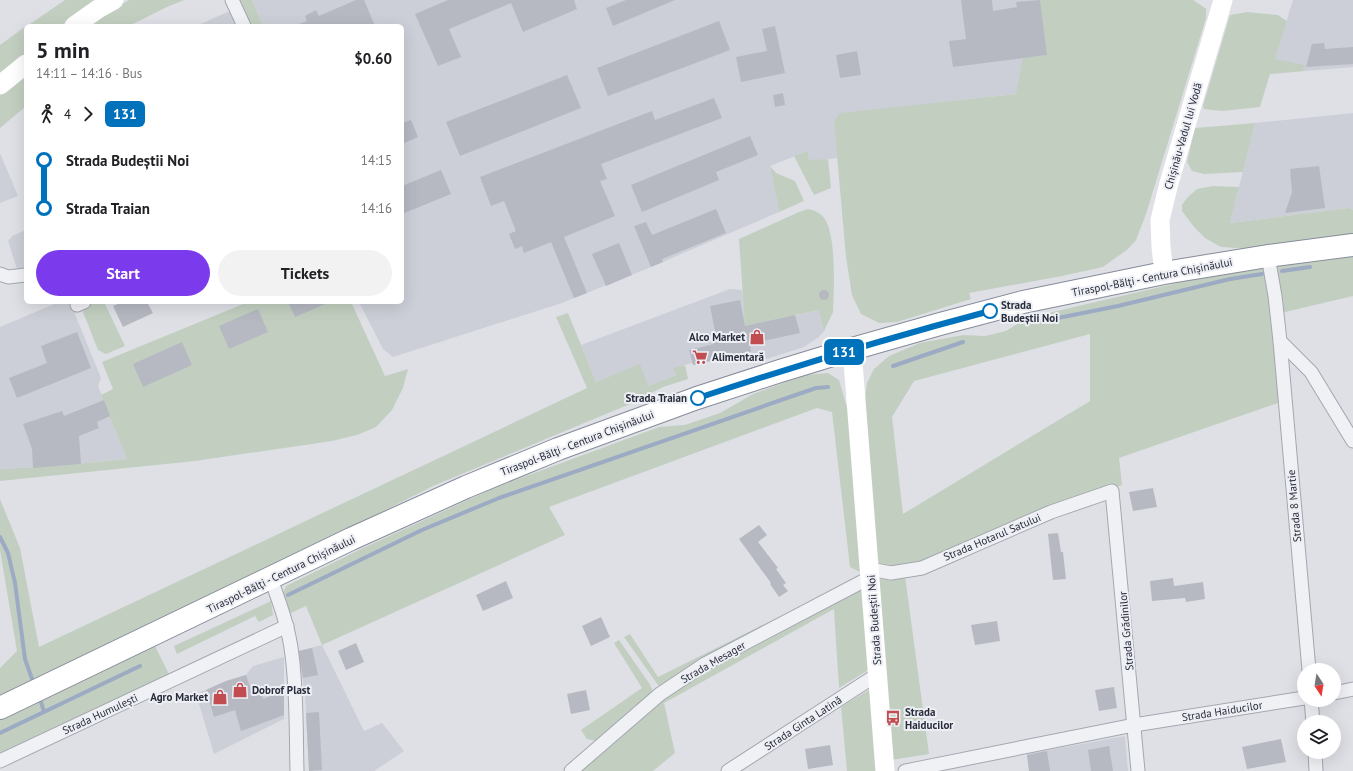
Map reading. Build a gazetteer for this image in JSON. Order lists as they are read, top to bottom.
{
  "streets": {
    "highway": ["Tiraspol-Bălţi - Centura Chișinăului"],
    "street": [
      "Chișinău-Vadul lui Vodă",
      "Strada 8 Martie",
      "Strada Hotarul Satului",
      "Strada Budeștii Noi",
      "Strada Grădinilor",
      "Strada Mesager",
      "Strada Haiducilor",
      "Strada Humulești",
      "Strada Ginta Latină"
    ]
  },
  "crossings": [
    ["Chișinău-Vadul lui Vodă", "Tiraspol-Bălţi - Centura Chișinăului"],
    ["Tiraspol-Bălţi - Centura Chișinăului", "Strada 8 Martie"],
    ["Tiraspol-Bălţi - Centura Chișinăului", "Strada Budeștii Noi"],
    ["Strada Hotarul Satului", "Strada Budeștii Noi"],
    ["Strada Hotarul Satului", "Strada Grădinilor"],
    ["Strada Hotarul Satului", "Strada Mesager"],
    ["Strada Budeștii Noi", "Strada Mesager"],
    ["Strada Budeștii Noi", "Strada Ginta Latină"],
    ["Strada Grădinilor", "Strada Haiducilor"]
  ],
  "places": {
    "other": ["Strada Budeștii Noi", "Strada Traian"],
    "shop": ["Alco Market", "Dobrof Plast", "Agro Market"],
    "supermarket": ["Alimentară"],
    "bus stop": ["Strada Haiducilor"]
  },
  "lines": ["bus line 131"],
  "north": "bottom",
  "page": {
    "on_map": "131",
    "heading": ["5 min", "14:11 – 14:16 · Bus", "$0.60"],
    "legs": ["4", "131"],
    "list": [
      {
        "name": "Strada Budeștii Noi",
        "value": "14:15"
      },
      {
        "name": "Strada Traian",
        "value": "14:16"
      }
    ],
    "buttons": ["Start", "Tickets"]
  }
}
